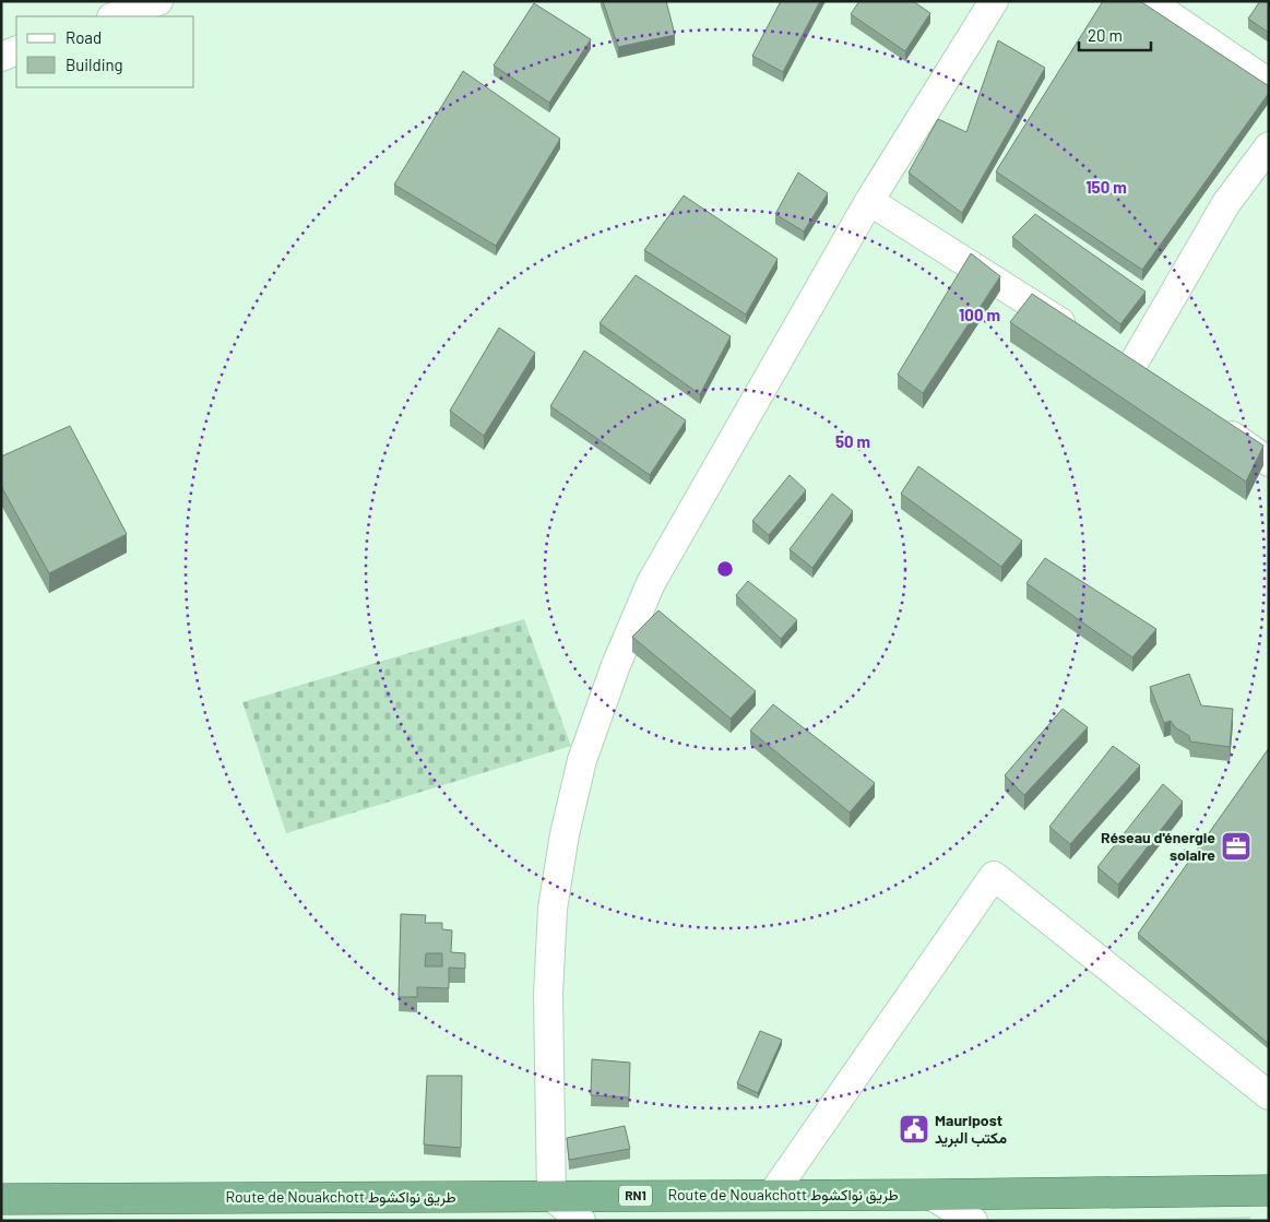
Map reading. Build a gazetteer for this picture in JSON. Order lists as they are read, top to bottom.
{
  "streets": {
    "highway": ["Route de Nouakchott طريق نواكشوط", "RN1"]
  },
  "places": {
    "office": ["Réseau d'énergie solaire"],
    "public building": ["Mauripost مكتب البريد"]
  },
  "legend": ["Road", "Building"],
  "scale_bar": "20 m",
  "rings": ["150 m", "100 m", "50 m"]
}
